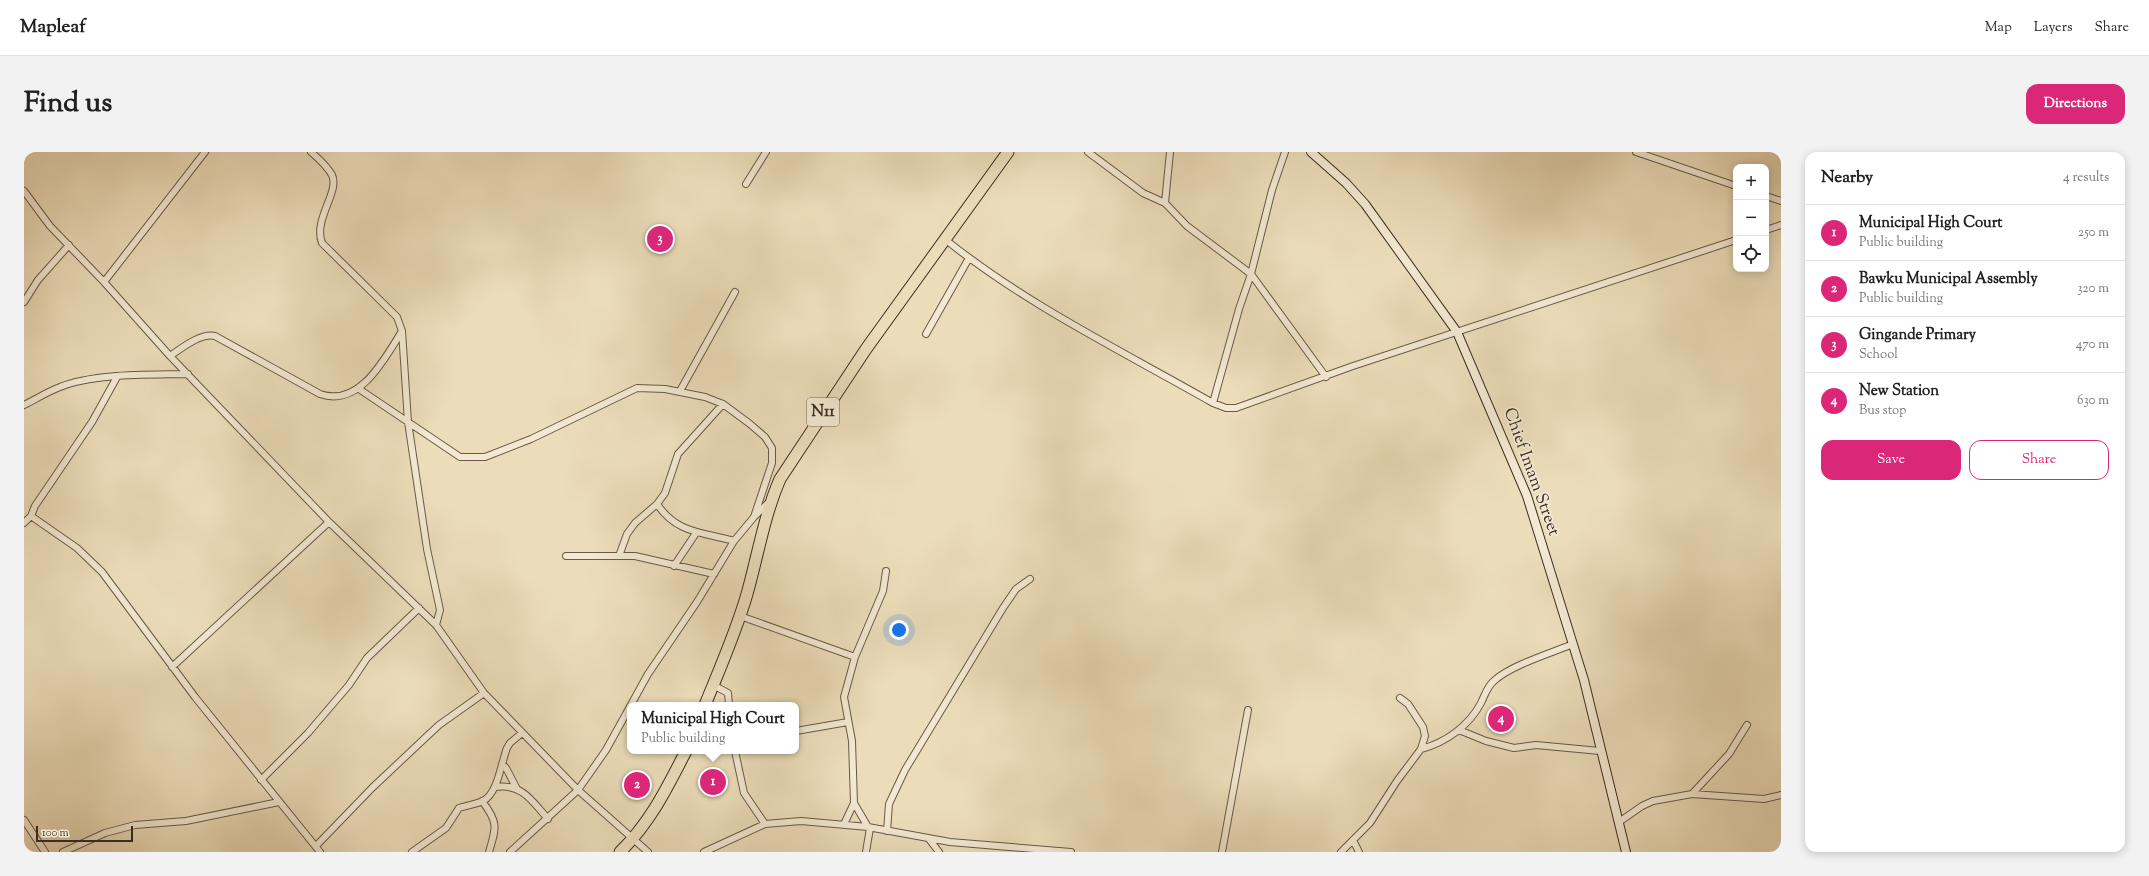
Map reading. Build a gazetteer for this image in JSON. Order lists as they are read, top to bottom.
{
  "streets": {
    "highway": ["N11"],
    "street": ["Chief Imam Street"]
  },
  "scale_bar": "100 m",
  "page": {
    "header": "Mapleaf",
    "nav": ["Map", "Layers", "Share"],
    "title": "Find us",
    "buttons": [
      "Directions",
      ["Save", "Share"]
    ],
    "heading": ["Nearby", "4 results"],
    "map_buttons": ["+", "−"],
    "list": [
      {
        "mark": "1",
        "name": "Municipal High Court",
        "note": "Public building",
        "value": "250 m"
      },
      {
        "mark": "2",
        "name": "Bawku Municipal Assembly",
        "note": "Public building",
        "value": "320 m"
      },
      {
        "mark": "3",
        "name": "Gingande Primary",
        "note": "School",
        "value": "470 m"
      },
      {
        "mark": "4",
        "name": "New Station",
        "note": "Bus stop",
        "value": "630 m"
      }
    ],
    "pins": [
      "3",
      "4",
      "1",
      "2"
    ],
    "popup": ["Municipal High Court", "Public building"],
    "scale": "100 m"
  }
}
